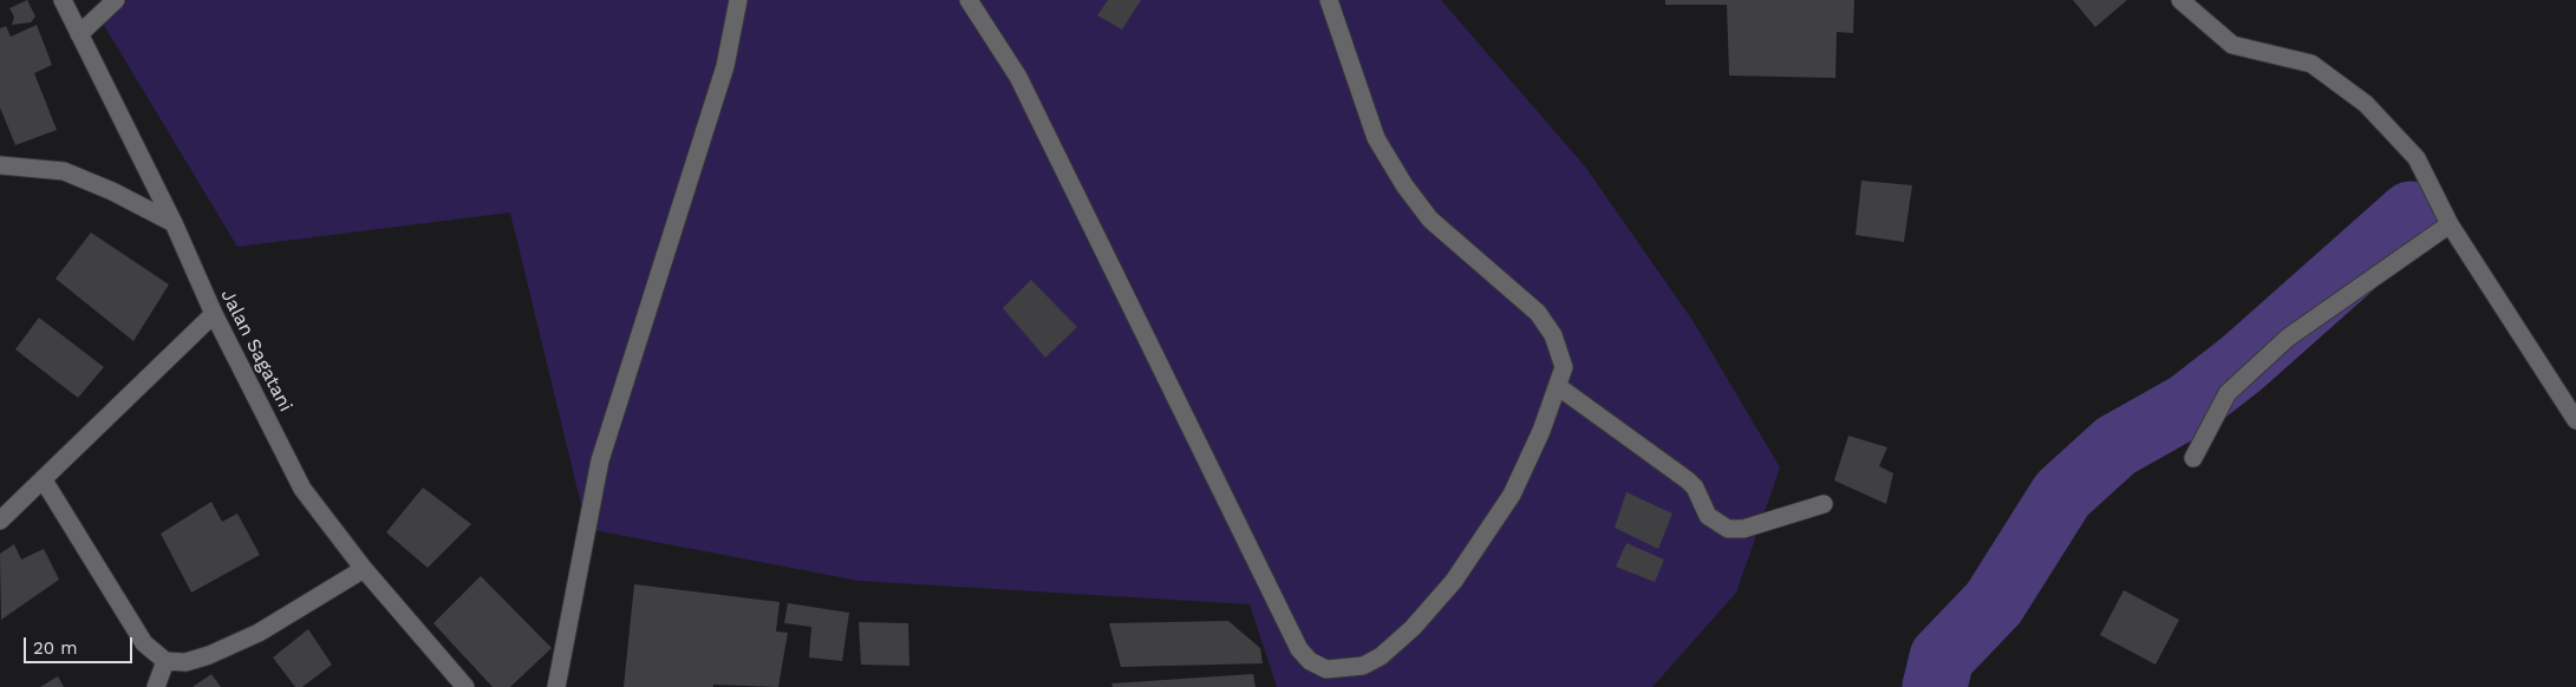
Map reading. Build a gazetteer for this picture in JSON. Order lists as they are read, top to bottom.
{
  "streets": {
    "street": ["Jalan Sagatani"]
  },
  "scale_bar": "20 m"
}
